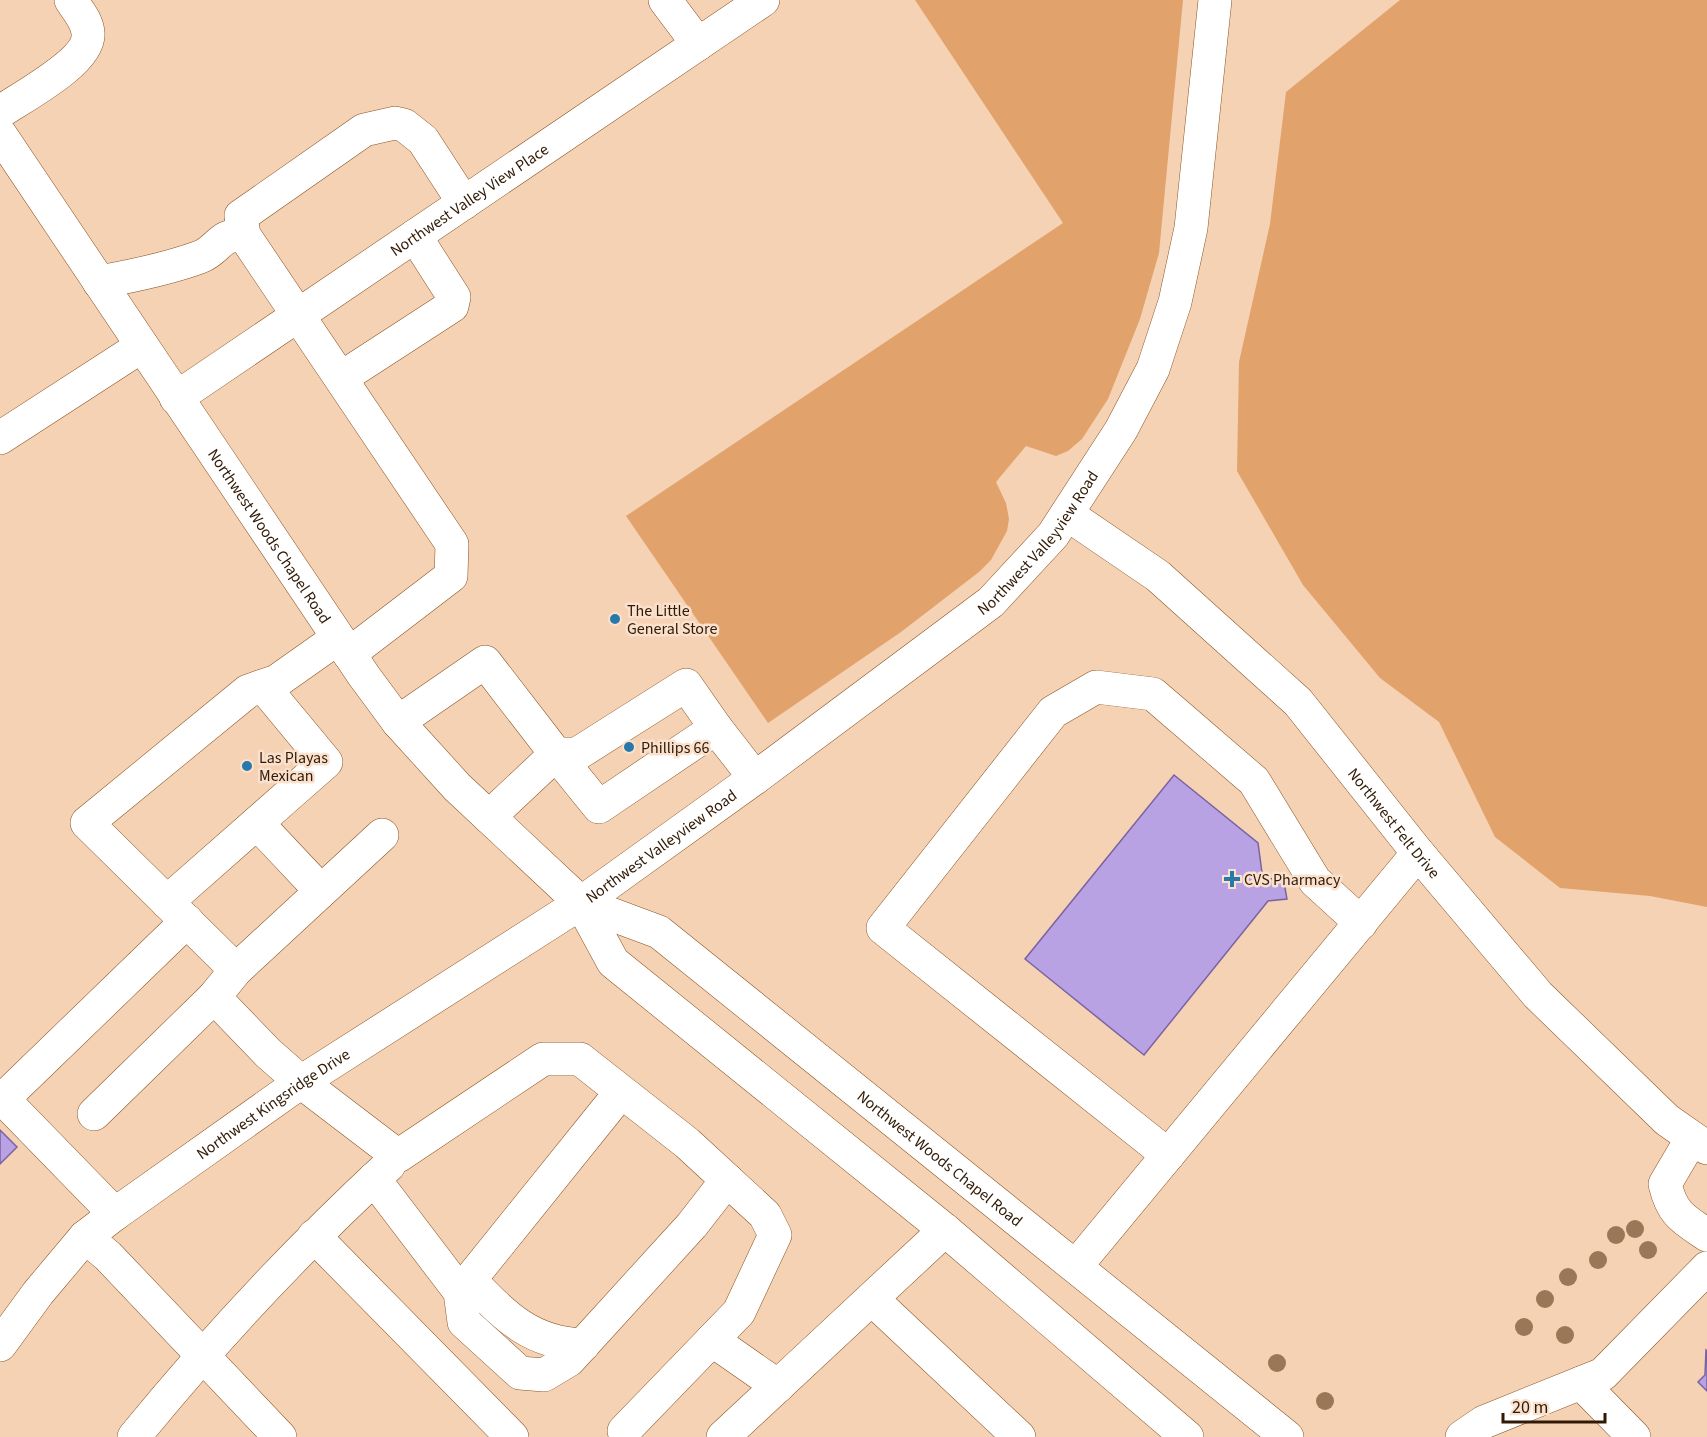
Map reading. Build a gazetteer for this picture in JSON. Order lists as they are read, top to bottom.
{
  "streets": {
    "street": [
      "Northwest Valley View Place",
      "Northwest Woods Chapel Road",
      "Northwest Valleyview Road",
      "Northwest Felt Drive",
      "Northwest Kingsridge Drive"
    ]
  },
  "crossings": [
    ["Northwest Valley View Place", "Northwest Woods Chapel Road"],
    ["Northwest Woods Chapel Road", "Northwest Valleyview Road"],
    ["Northwest Woods Chapel Road", "Northwest Kingsridge Drive"],
    ["Northwest Valleyview Road", "Northwest Felt Drive"],
    ["Northwest Valleyview Road", "Northwest Kingsridge Drive"]
  ],
  "places": {
    "other": ["The Little General Store", "Phillips 66", "Las Playas Mexican"],
    "health": ["CVS Pharmacy"]
  },
  "scale_bar": "20 m"
}
